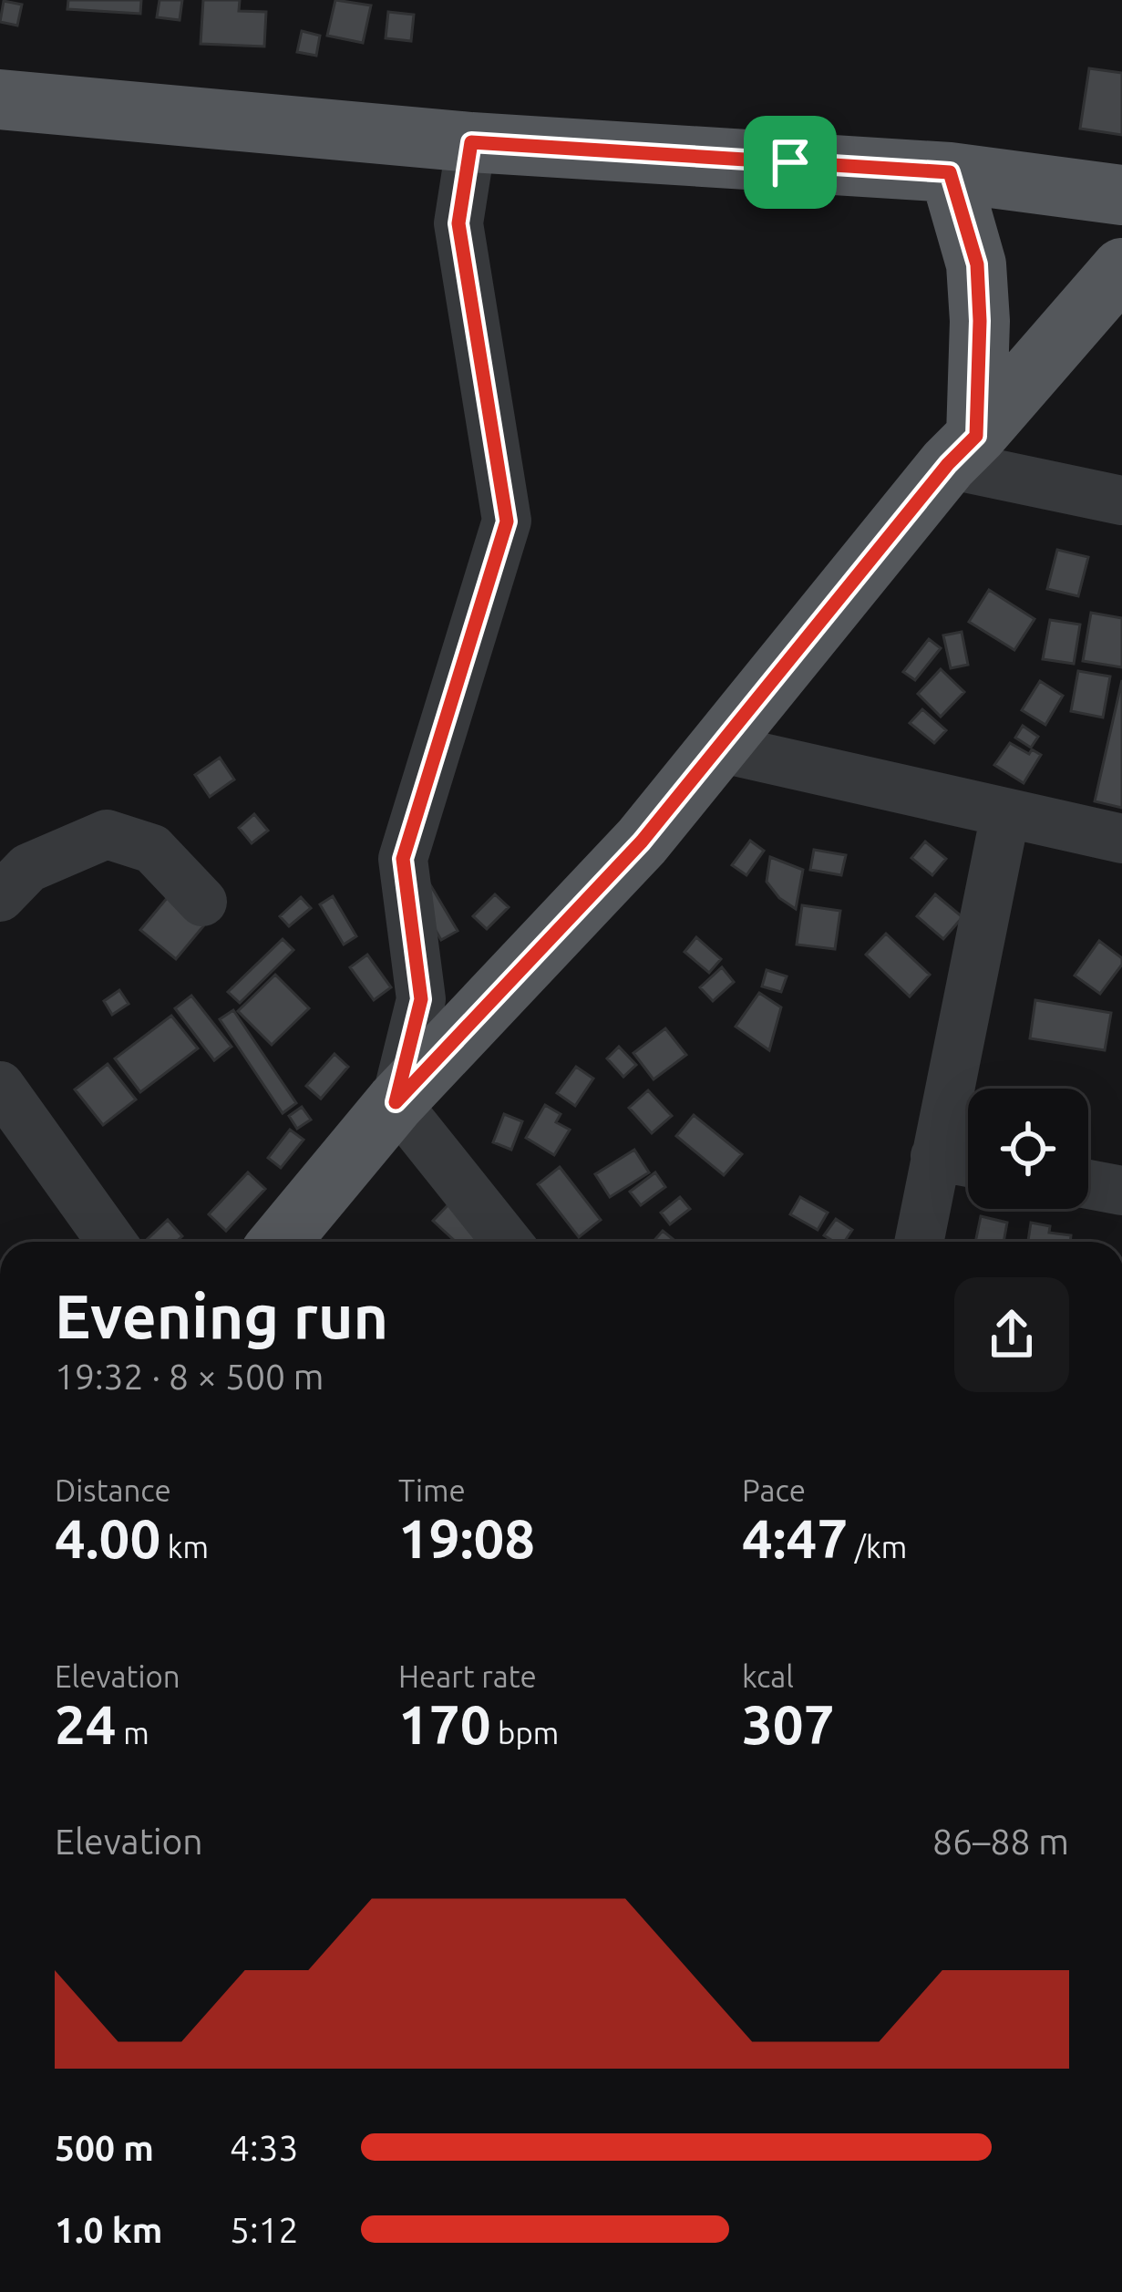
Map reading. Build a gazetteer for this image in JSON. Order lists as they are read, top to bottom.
{
  "page": {
    "heading": ["Evening run", "19:32 · 8 × 500 m"],
    "stats": [
      ["Distance", "4.00 km"],
      ["Time", "19:08"],
      ["Pace", "4:47 /km"],
      ["Elevation", "24 m"],
      ["Heart rate", "170 bpm"],
      ["kcal", "307"]
    ],
    "chart": ["Elevation", "86–88 m"],
    "list": [
      {
        "name": "500 m",
        "note": "4:33"
      },
      {
        "name": "1.0 km",
        "note": "5:12"
      }
    ]
  }
}
